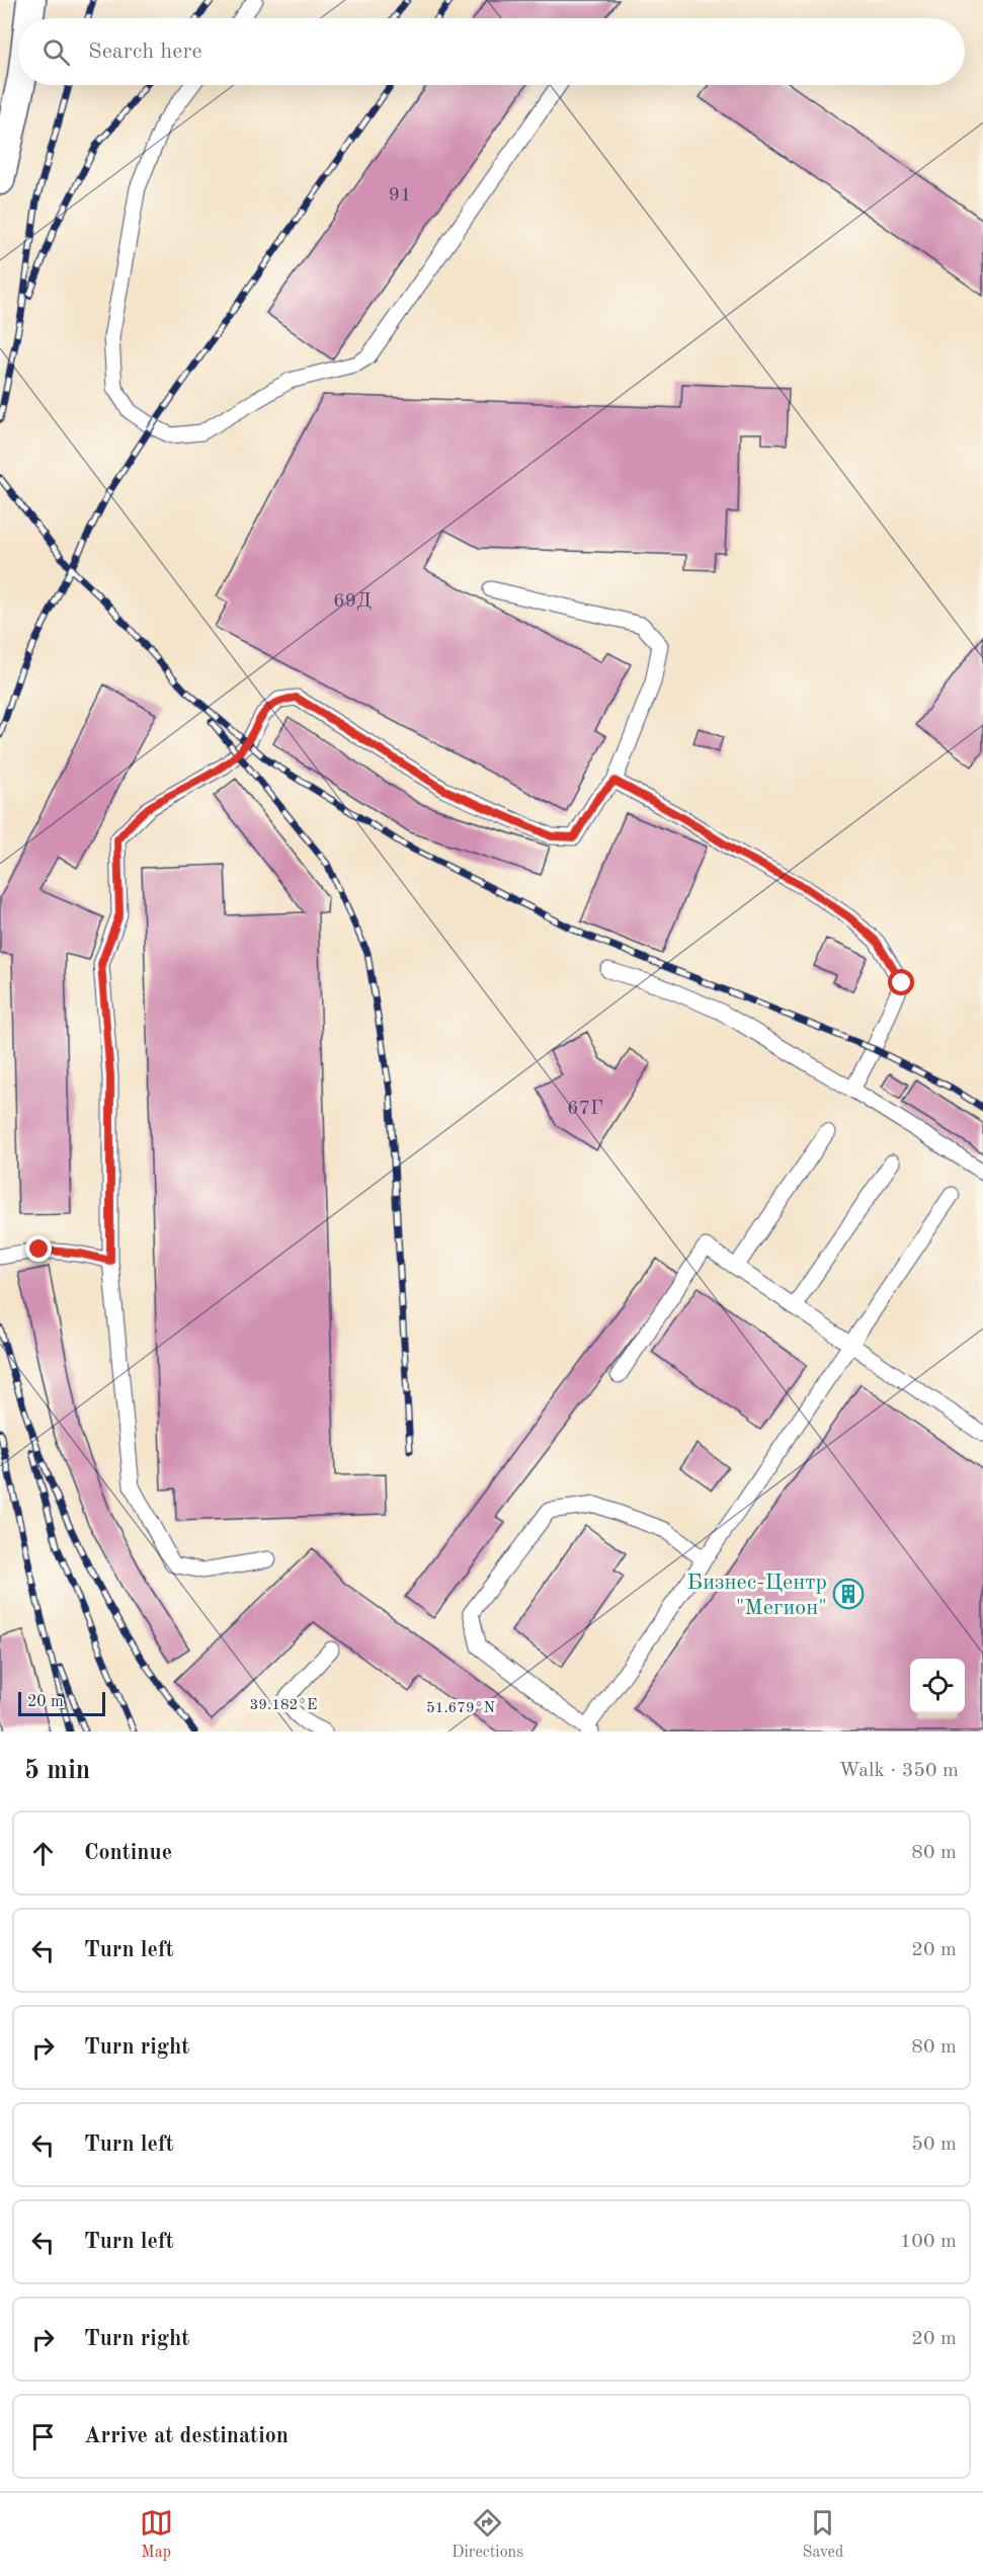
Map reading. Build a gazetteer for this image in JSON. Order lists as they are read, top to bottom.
{
  "places": {
    "building": ["Бизнес-Центр \"Мегион\""]
  },
  "house_numbers": ["91", "69Д", "67Г"],
  "scale_bar": "20 m",
  "page": {
    "search": "Search here",
    "scale": "20 m",
    "heading": ["5 min", "Walk · 350 m"],
    "list": [
      ["Continue", "80 m"],
      ["Turn left", "20 m"],
      ["Turn right", "80 m"],
      ["Turn left", "50 m"],
      ["Turn left", "100 m"],
      ["Turn right", "20 m"],
      "Arrive at destination"
    ],
    "nav": ["Map", "Directions", "Saved"]
  },
  "coordinates": ["39.182°E", "51.679°N"]
}
